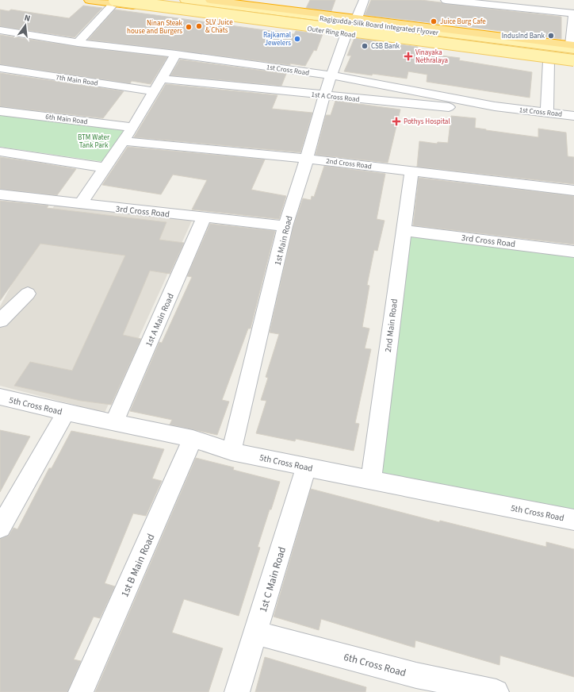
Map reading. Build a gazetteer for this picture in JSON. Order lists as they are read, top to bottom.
{
  "streets": {
    "highway": ["Outer Ring Road"],
    "main road": ["Ragigudda-Silk Board Integrated Flyover"],
    "street": [
      "1st Cross Road",
      "7th Main Road",
      "1st A Cross Road",
      "6th Main Road",
      "2nd Cross Road",
      "3rd Cross Road",
      "1st Main Road",
      "1st A Main Road",
      "2nd Main Road",
      "5th Cross Road",
      "1st B Main Road",
      "1st C Main Road",
      "6th Cross Road"
    ]
  },
  "crossings": [
    ["Ragigudda-Silk Board Integrated Flyover", "Outer Ring Road"],
    ["Outer Ring Road", "1st Main Road"],
    ["1st Cross Road", "1st A Cross Road"],
    ["1st Cross Road", "1st Main Road"],
    ["1st A Cross Road", "1st Main Road"],
    ["2nd Cross Road", "1st Main Road"],
    ["2nd Cross Road", "2nd Main Road"],
    ["3rd Cross Road", "1st Main Road"],
    ["3rd Cross Road", "1st A Main Road"],
    ["3rd Cross Road", "2nd Main Road"],
    ["1st Main Road", "5th Cross Road"],
    ["1st A Main Road", "5th Cross Road"],
    ["2nd Main Road", "5th Cross Road"],
    ["5th Cross Road", "1st B Main Road"],
    ["5th Cross Road", "1st C Main Road"],
    ["1st C Main Road", "6th Cross Road"]
  ],
  "parks": ["BTM Water Tank Park"],
  "places": {
    "other": [
      "Juice Burg Cafe",
      "SLV Juice & Chats",
      "Ninan Steak house and Burgers",
      "IndusInd Bank",
      "Rajkamal Jewelers",
      "CSB Bank"
    ],
    "health": ["Vinayaka Nethralaya", "Pothys Hospital"]
  },
  "north": "top"
}
